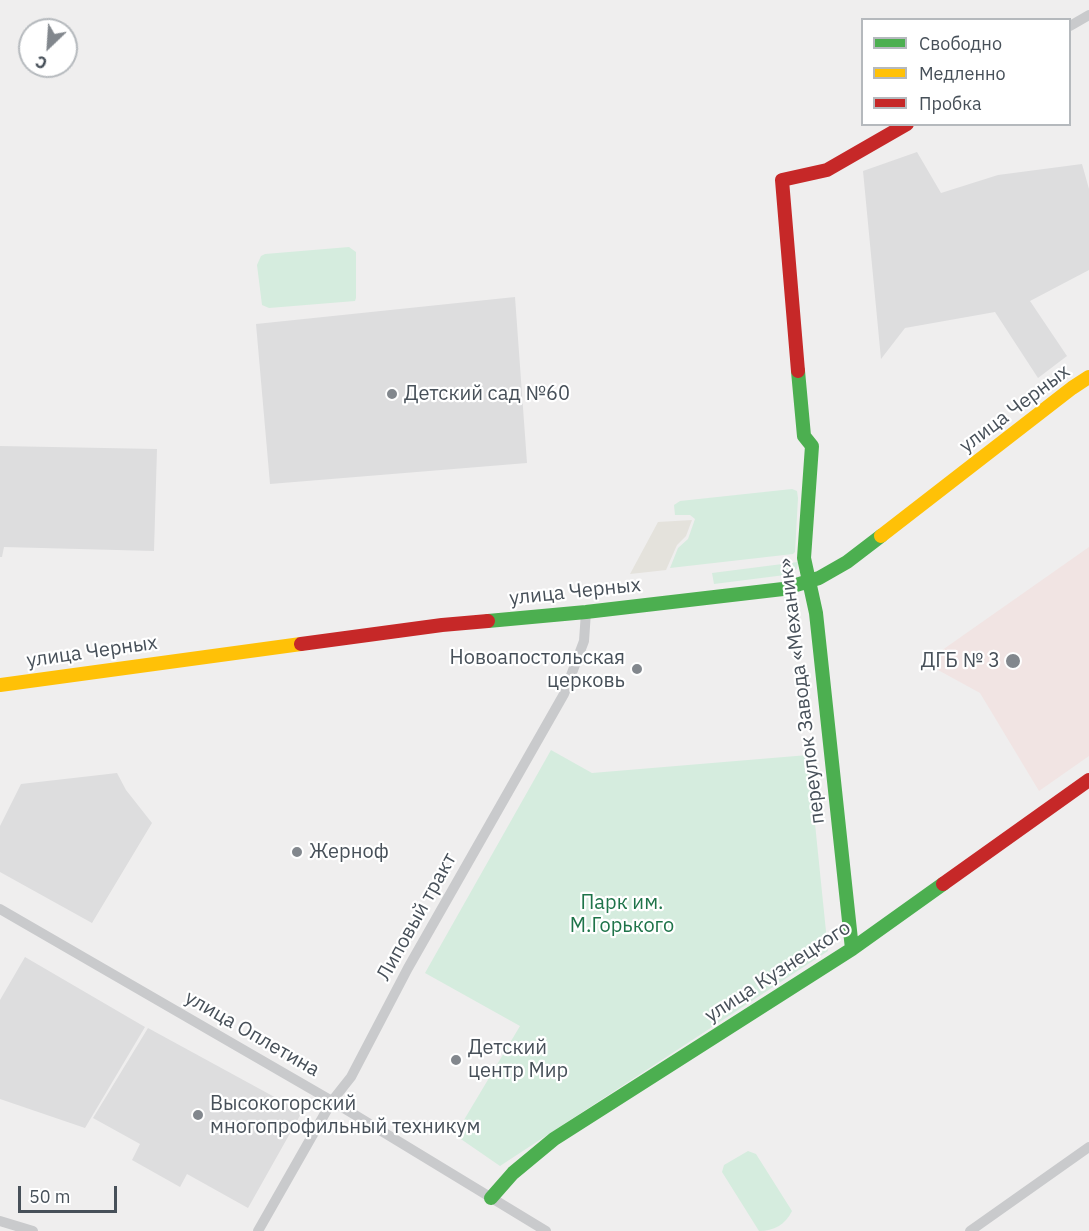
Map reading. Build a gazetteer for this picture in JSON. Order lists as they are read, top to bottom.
{
  "streets": {
    "street": [
      "улица Черных",
      "переулок Завода «Механик»",
      "Липовый тракт",
      "улица Кузнецкого",
      "улица Оплетина"
    ]
  },
  "crossings": [
    ["улица Черных", "переулок Завода «Механик»"],
    ["улица Черных", "Липовый тракт"],
    ["переулок Завода «Механик»", "улица Кузнецкого"],
    ["Липовый тракт", "улица Оплетина"],
    ["улица Кузнецкого", "улица Оплетина"]
  ],
  "parks": ["Парк им. М.Горького"],
  "places": [
    "Детский сад №60",
    "ДГБ № 3",
    "Новоапостольская церковь",
    "Жерноф",
    "Детский центр Мир",
    "Высокогорский многопрофильный техникум"
  ],
  "legend": ["Свободно", "Медленно", "Пробка"],
  "scale_bar": "50 m",
  "north": "bottom left"
}
